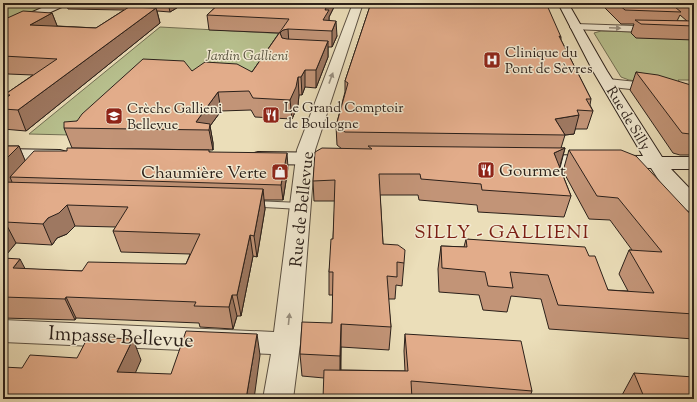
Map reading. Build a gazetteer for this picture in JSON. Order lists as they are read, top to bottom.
{
  "streets": {
    "main road": ["Rue de Silly"],
    "street": ["Rue de Bellevue", "Impasse Bellevue"]
  },
  "crossings": [
    ["Rue de Bellevue", "Impasse Bellevue"]
  ],
  "one_way": ["Rue de Bellevue"],
  "districts": ["SILLY - GALLIENI"],
  "parks": ["Jardin Gallieni"],
  "places": {
    "hospital": ["Clinique du Pont de Sèvres"],
    "restaurant": ["Le Grand Comptoir de Boulogne", "Gourmet"],
    "school or university": ["Crèche Gallieni Bellevue"],
    "shop": ["Chaumière Verte"]
  }
}
